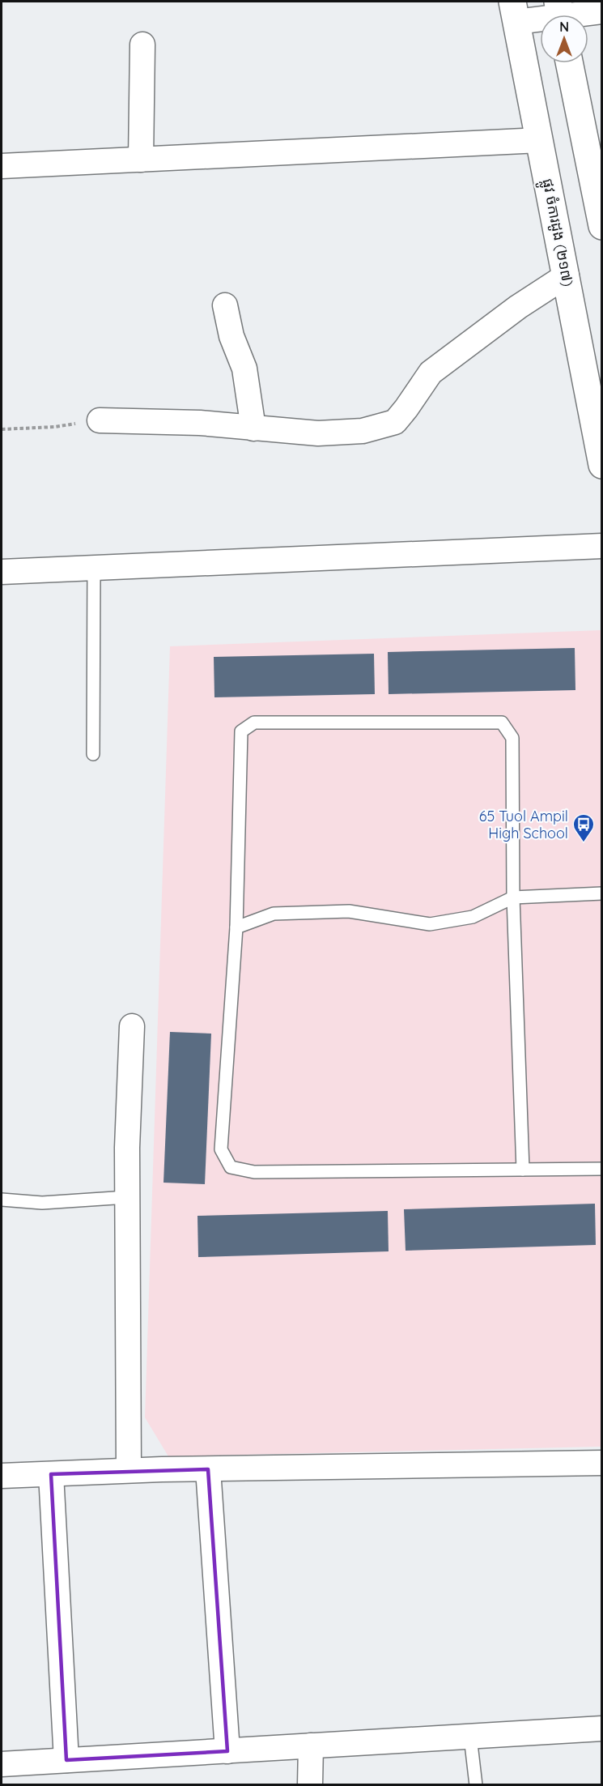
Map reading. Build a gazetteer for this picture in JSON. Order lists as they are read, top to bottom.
{
  "streets": {
    "main road": ["ផ្លូវ ចំការដូង (២១៧)"]
  },
  "places": {
    "bus stop": ["65 Tuol Ampil High School"]
  },
  "north": "top"
}
